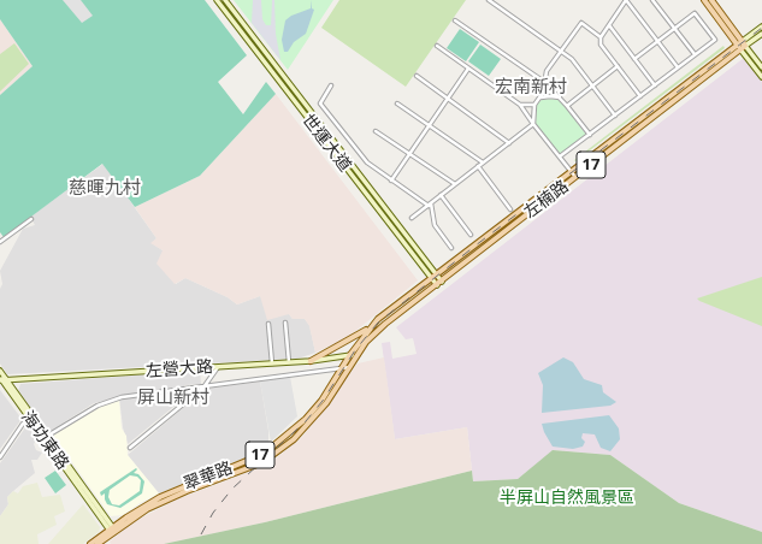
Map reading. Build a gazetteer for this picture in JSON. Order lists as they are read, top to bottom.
{
  "streets": {
    "main road": ["17", "左楠路", "翠華路"],
    "street": ["世運大道", "左營大路", "海功東路"]
  },
  "crossings": [
    ["世運大道", "左楠路"],
    ["左楠路", "左營大路"],
    ["左楠路", "翠華路"],
    ["左營大路", "海功東路"],
    ["左營大路", "翠華路"],
    ["海功東路", "翠華路"]
  ],
  "districts": ["宏南新村", "慈暉九村", "屏山新村"],
  "parks": ["半屏山自然風景區"]
}
